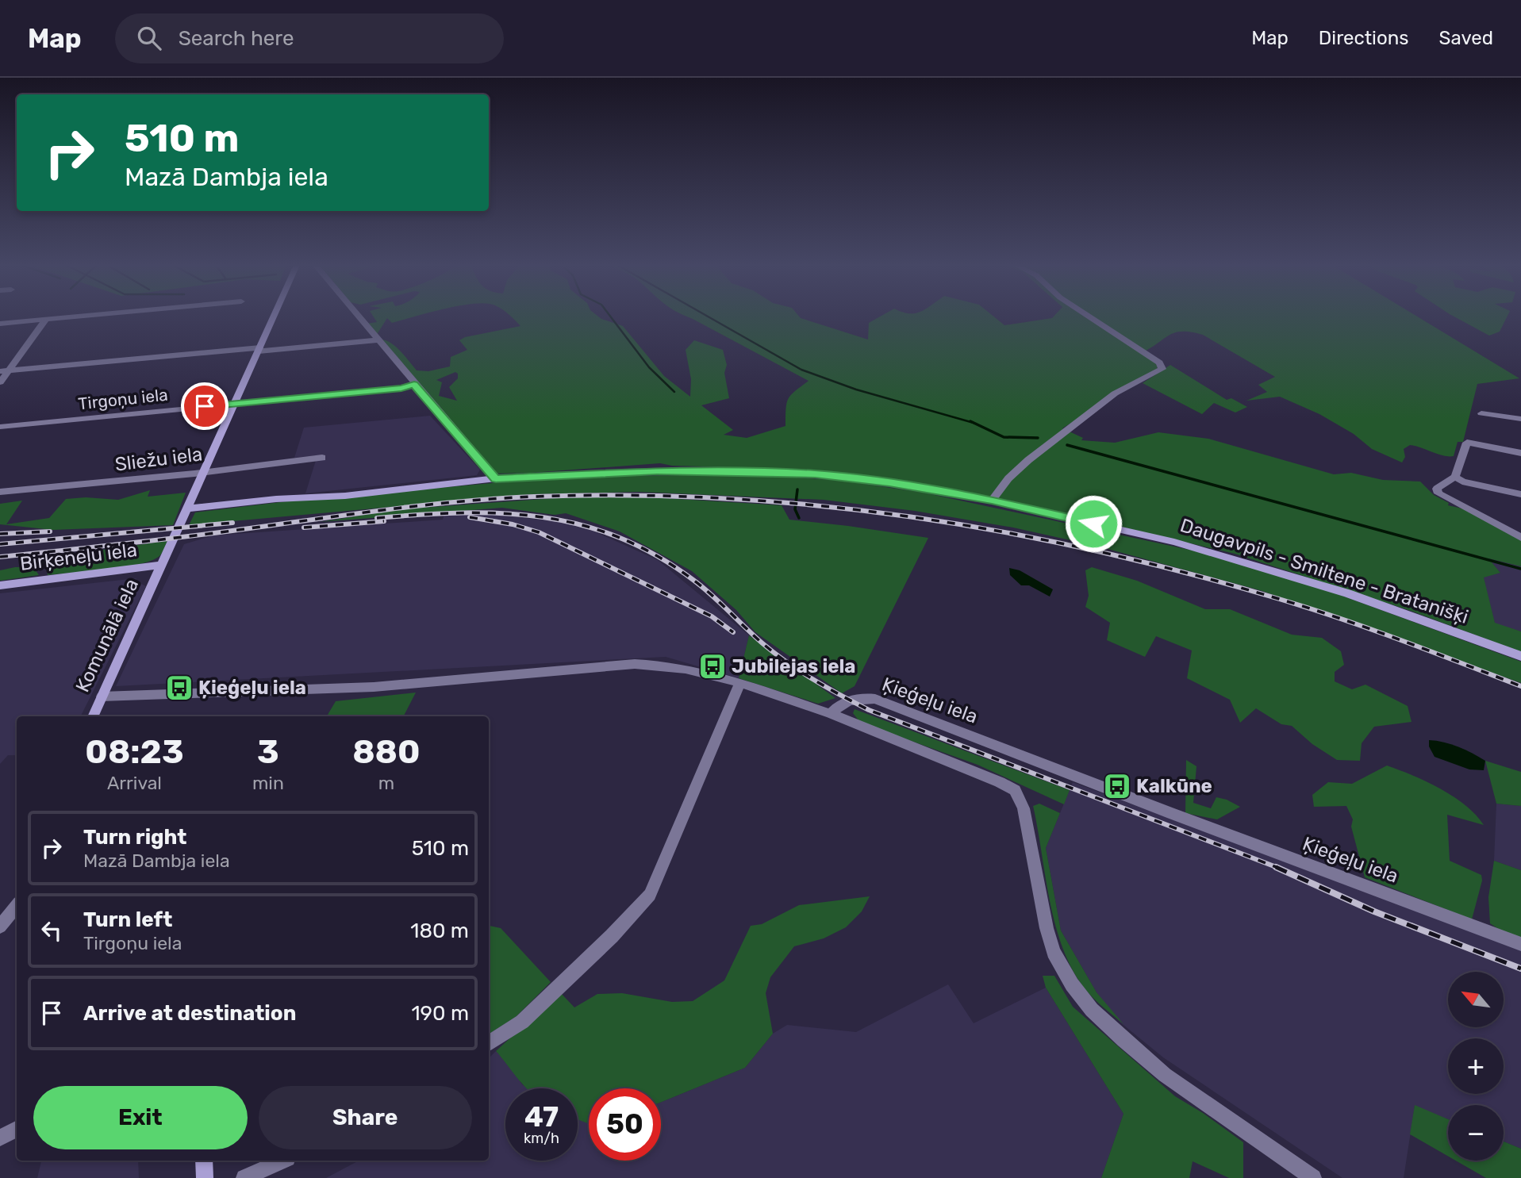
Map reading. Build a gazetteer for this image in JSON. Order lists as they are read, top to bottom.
{
  "streets": {
    "main road": ["Birķeneļu iela", "Daugavpils - Smiltene - Bratanišķi", "Komunālā iela"],
    "street": ["Tirgoņu iela", "Sliežu iela", "Ķieģeļu iela"]
  },
  "crossings": [
    ["Tirgoņu iela", "Komunālā iela"],
    ["Sliežu iela", "Komunālā iela"],
    ["Birķeneļu iela", "Komunālā iela"],
    ["Daugavpils - Smiltene - Bratanišķi", "Komunālā iela"]
  ],
  "places": {
    "bus stop": ["Jubilejas iela", "Ķieģeļu iela", "Kalkūne"]
  },
  "north": "top left",
  "page": {
    "header": "Map",
    "search": "Search here",
    "nav": ["Map", "Directions", "Saved"],
    "turn": ["510 m", "Mazā Dambja iela"],
    "eta": [
      "08:23",
      "Arrival",
      "3",
      "min",
      "880",
      "m"
    ],
    "list": [
      {
        "name": "Turn right",
        "note": "Mazā Dambja iela",
        "value": "510 m"
      },
      {
        "name": "Turn left",
        "note": "Tirgoņu iela",
        "value": "180 m"
      },
      {
        "name": "Arrive at destination",
        "value": "190 m"
      }
    ],
    "map_buttons": ["+", "−"],
    "buttons": ["Exit", "Share"],
    "speed": "47 km/h",
    "limit": "50"
  }
}
